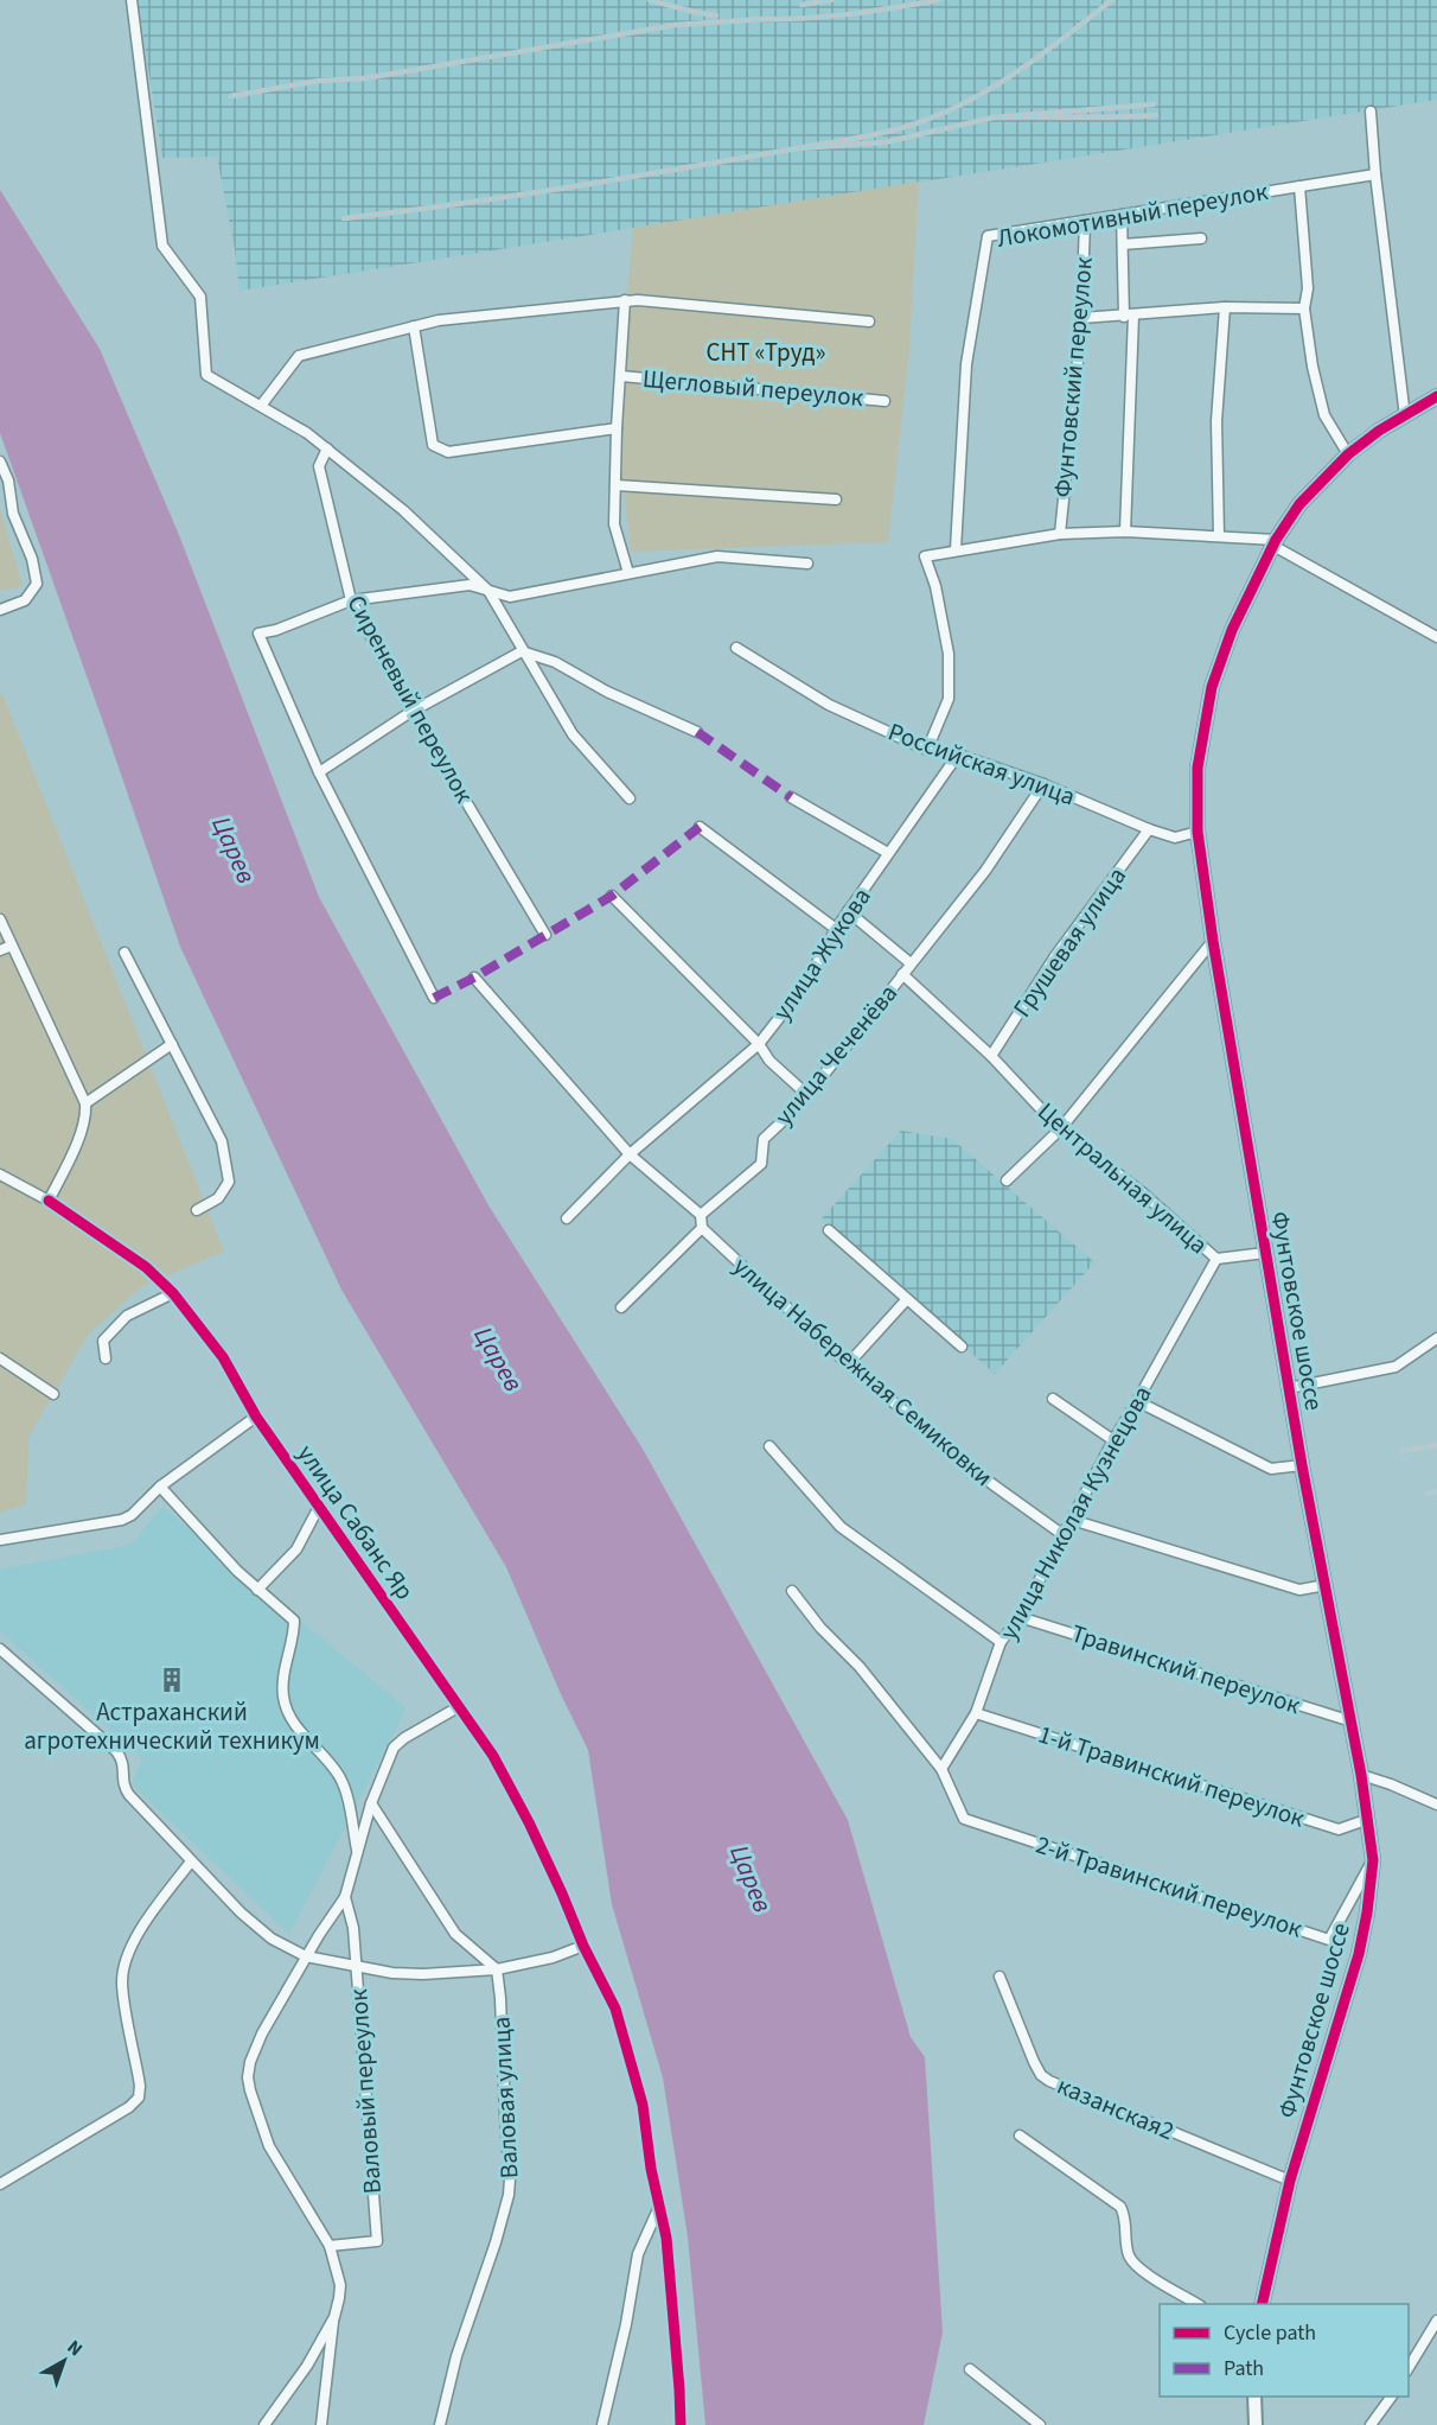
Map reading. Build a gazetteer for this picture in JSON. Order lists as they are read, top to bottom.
{
  "streets": {
    "street": [
      "Локомотивный переулок",
      "Фунтовский переулок",
      "Щегловый переулок",
      "Сиреневый переулок",
      "Российская улица",
      "Грушевая улица",
      "улица Жукова",
      "улица Чеченёва",
      "Центральная улица",
      "Фунтовское шоссе",
      "улица Набережная Семиковки",
      "улица Николая Кузнецова",
      "улица Сабанс Яр",
      "Травинский переулок",
      "1-й Травинский переулок",
      "2-й Травинский переулок",
      "Валовый переулок",
      "Валовая улица",
      "казанская2"
    ]
  },
  "crossings": [
    ["Локомотивный переулок", "Фунтовский переулок"],
    ["Российская улица", "Грушевая улица"],
    ["Российская улица", "улица Жукова"],
    ["Российская улица", "улица Чеченёва"],
    ["Российская улица", "Фунтовское шоссе"],
    ["Грушевая улица", "Центральная улица"],
    ["улица Чеченёва", "Центральная улица"],
    ["Центральная улица", "Фунтовское шоссе"],
    ["Центральная улица", "улица Николая Кузнецова"],
    ["Фунтовское шоссе", "Травинский переулок"],
    ["Фунтовское шоссе", "1-й Травинский переулок"],
    ["Фунтовское шоссе", "2-й Травинский переулок"],
    ["Фунтовское шоссе", "казанская2"],
    ["улица Набережная Семиковки", "улица Николая Кузнецова"],
    ["улица Николая Кузнецова", "Травинский переулок"],
    ["улица Николая Кузнецова", "1-й Травинский переулок"],
    ["улица Николая Кузнецова", "2-й Травинский переулок"]
  ],
  "water": ["Царев"],
  "parks": ["СНТ «Труд»"],
  "places": {
    "building": ["Астраханский агротехнический техникум"]
  },
  "legend": ["Cycle path", "Path"],
  "north": "top right"
}
